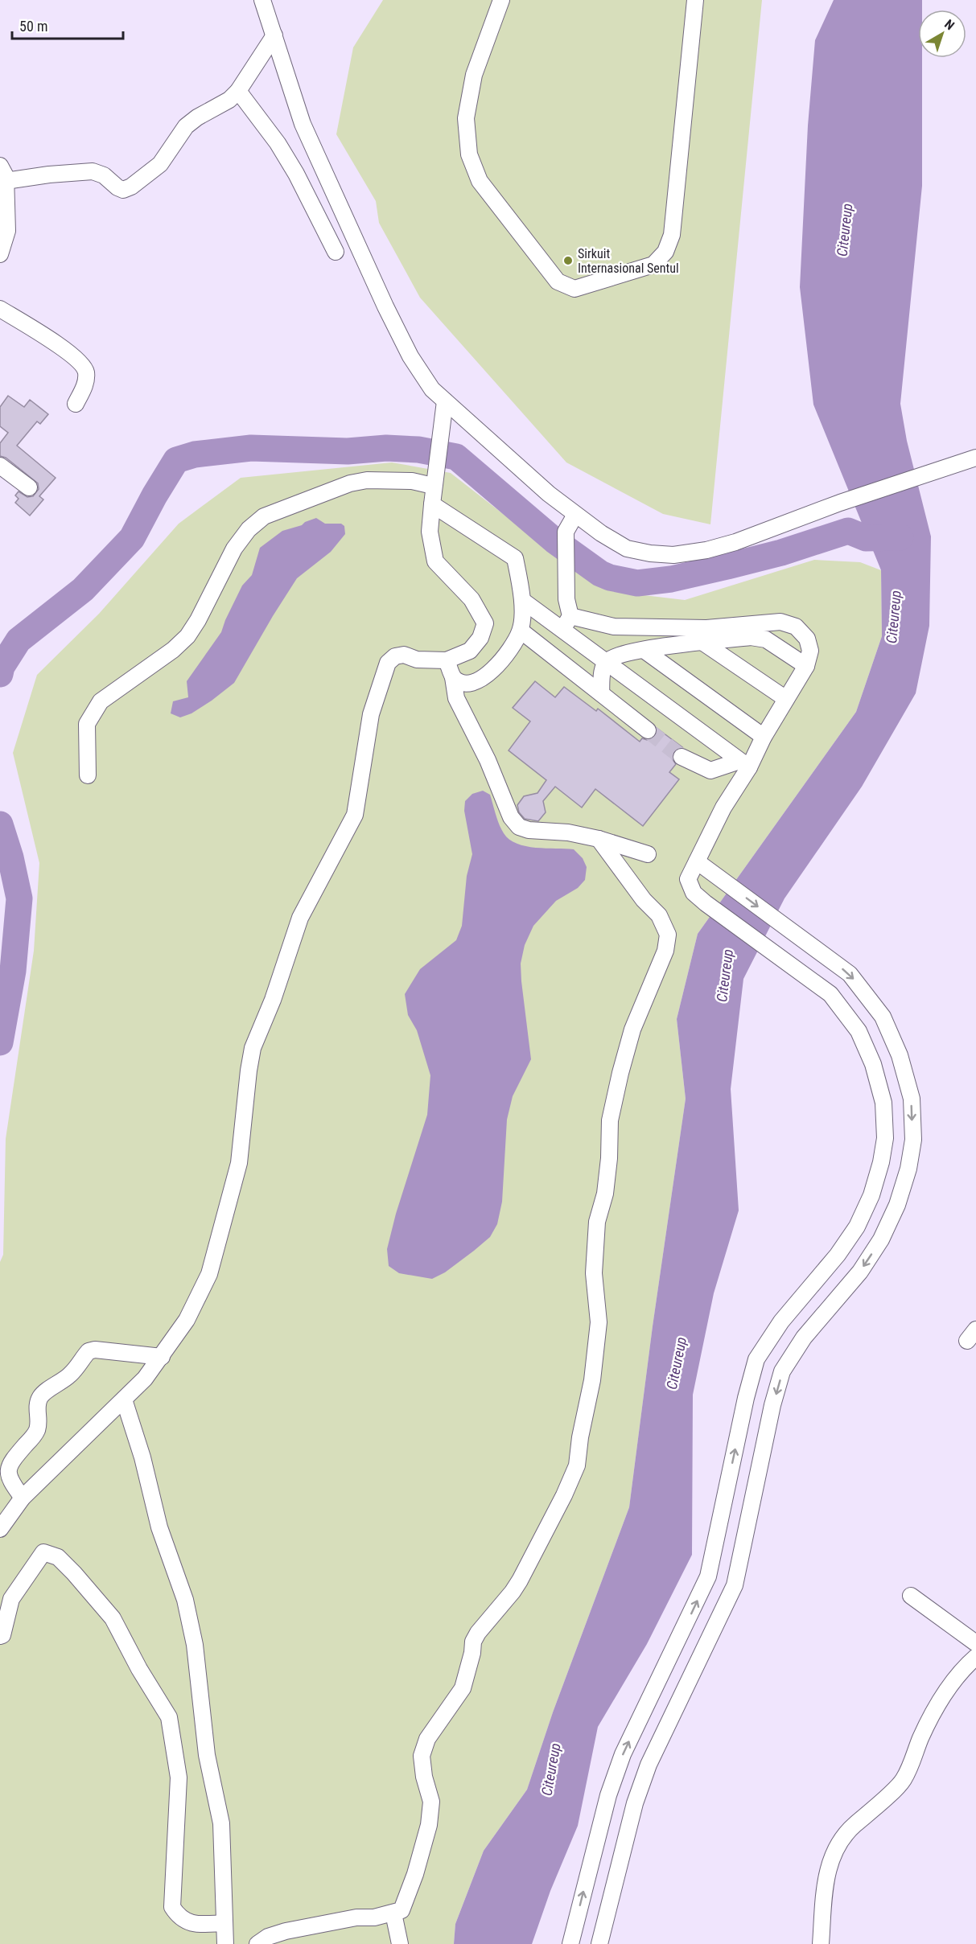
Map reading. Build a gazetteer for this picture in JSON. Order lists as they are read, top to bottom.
{
  "water": ["Citeureup"],
  "places": ["Sirkuit Internasional Sentul"],
  "scale_bar": "50 m",
  "north": "top right"
}
